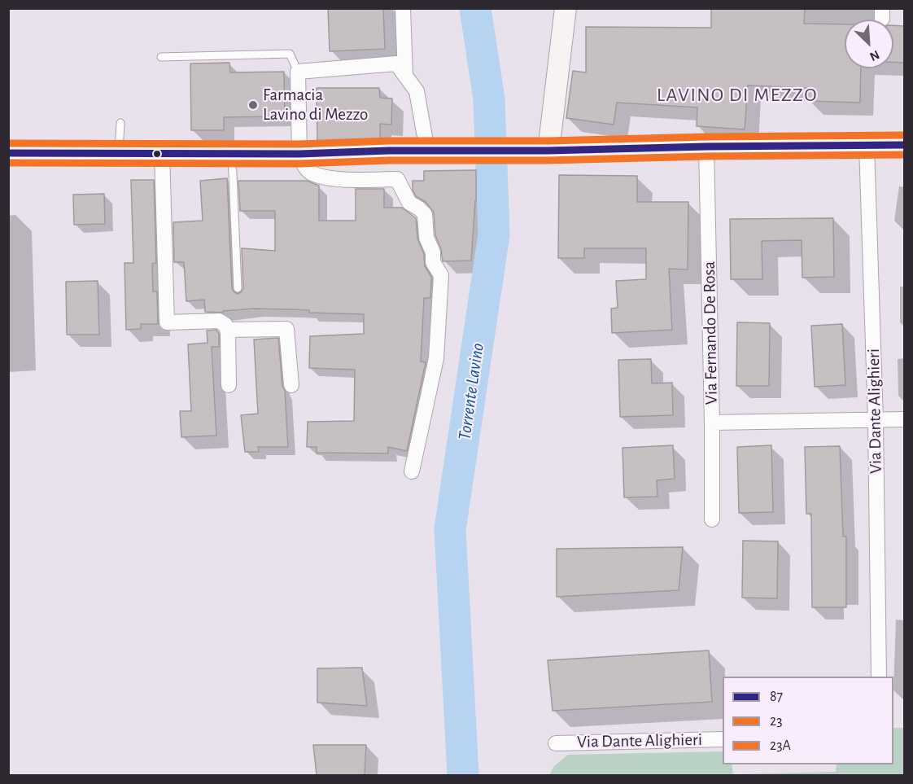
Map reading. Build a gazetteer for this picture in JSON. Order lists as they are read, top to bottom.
{
  "streets": {
    "street": ["Via Fernando De Rosa", "Via Dante Alighieri"]
  },
  "districts": ["LAVINO DI MEZZO"],
  "water": ["Torrente Lavino"],
  "places": ["Farmacia Lavino di Mezzo"],
  "lines": ["transit line 23A", "transit line 87", "transit line 23"],
  "legend": ["87", "23", "23A"],
  "north": "bottom right"
}
